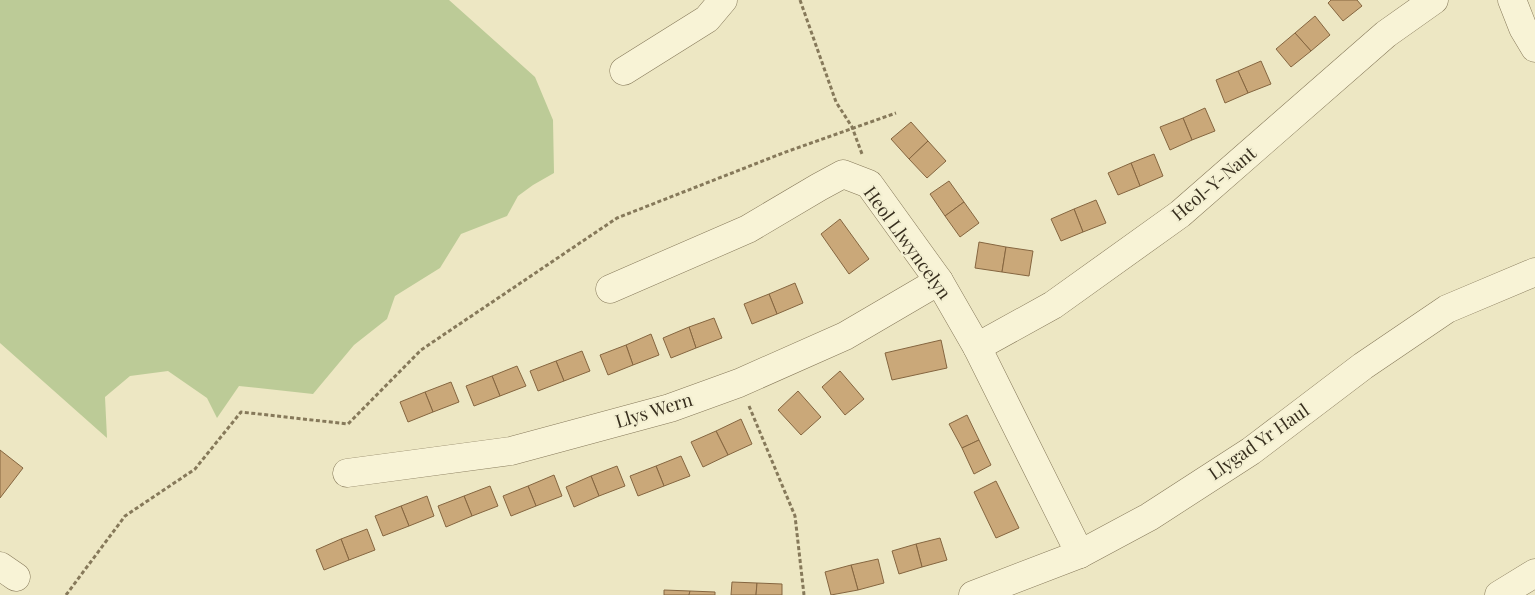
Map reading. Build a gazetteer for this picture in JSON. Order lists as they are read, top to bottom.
{
  "streets": {
    "street": [
      "Heol-Y-Nant",
      "Heol Llwyncelyn",
      "Llys Wern",
      "Llygad Yr Haul"
    ]
  },
  "crossings": [
    ["Heol-Y-Nant", "Heol Llwyncelyn"],
    ["Heol Llwyncelyn", "Llys Wern"],
    ["Heol Llwyncelyn", "Llygad Yr Haul"]
  ]
}
